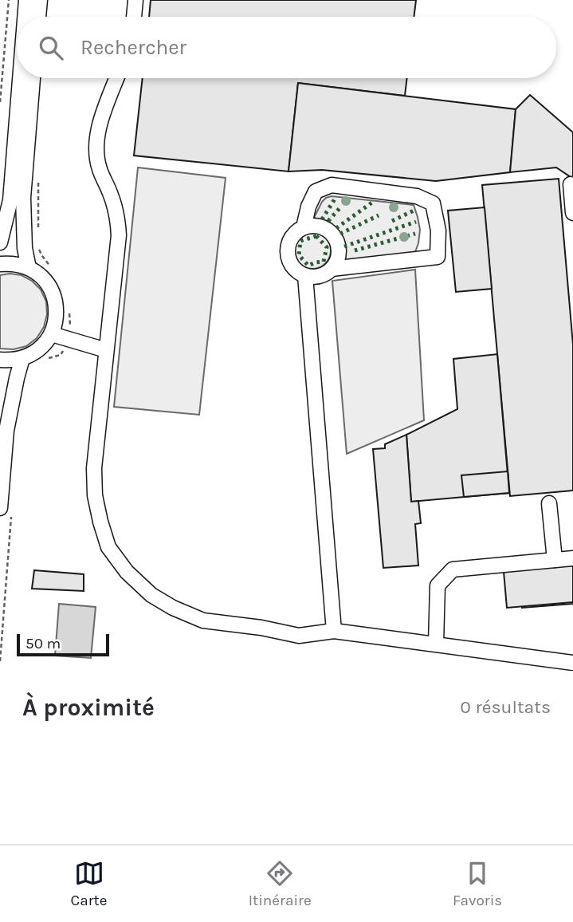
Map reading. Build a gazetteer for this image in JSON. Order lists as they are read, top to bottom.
{
  "scale_bar": "50 m",
  "page": {
    "search": "Rechercher",
    "scale": "50 m",
    "heading": ["À proximité", "0 résultats"],
    "nav": ["Carte", "Itinéraire", "Favoris"]
  }
}
